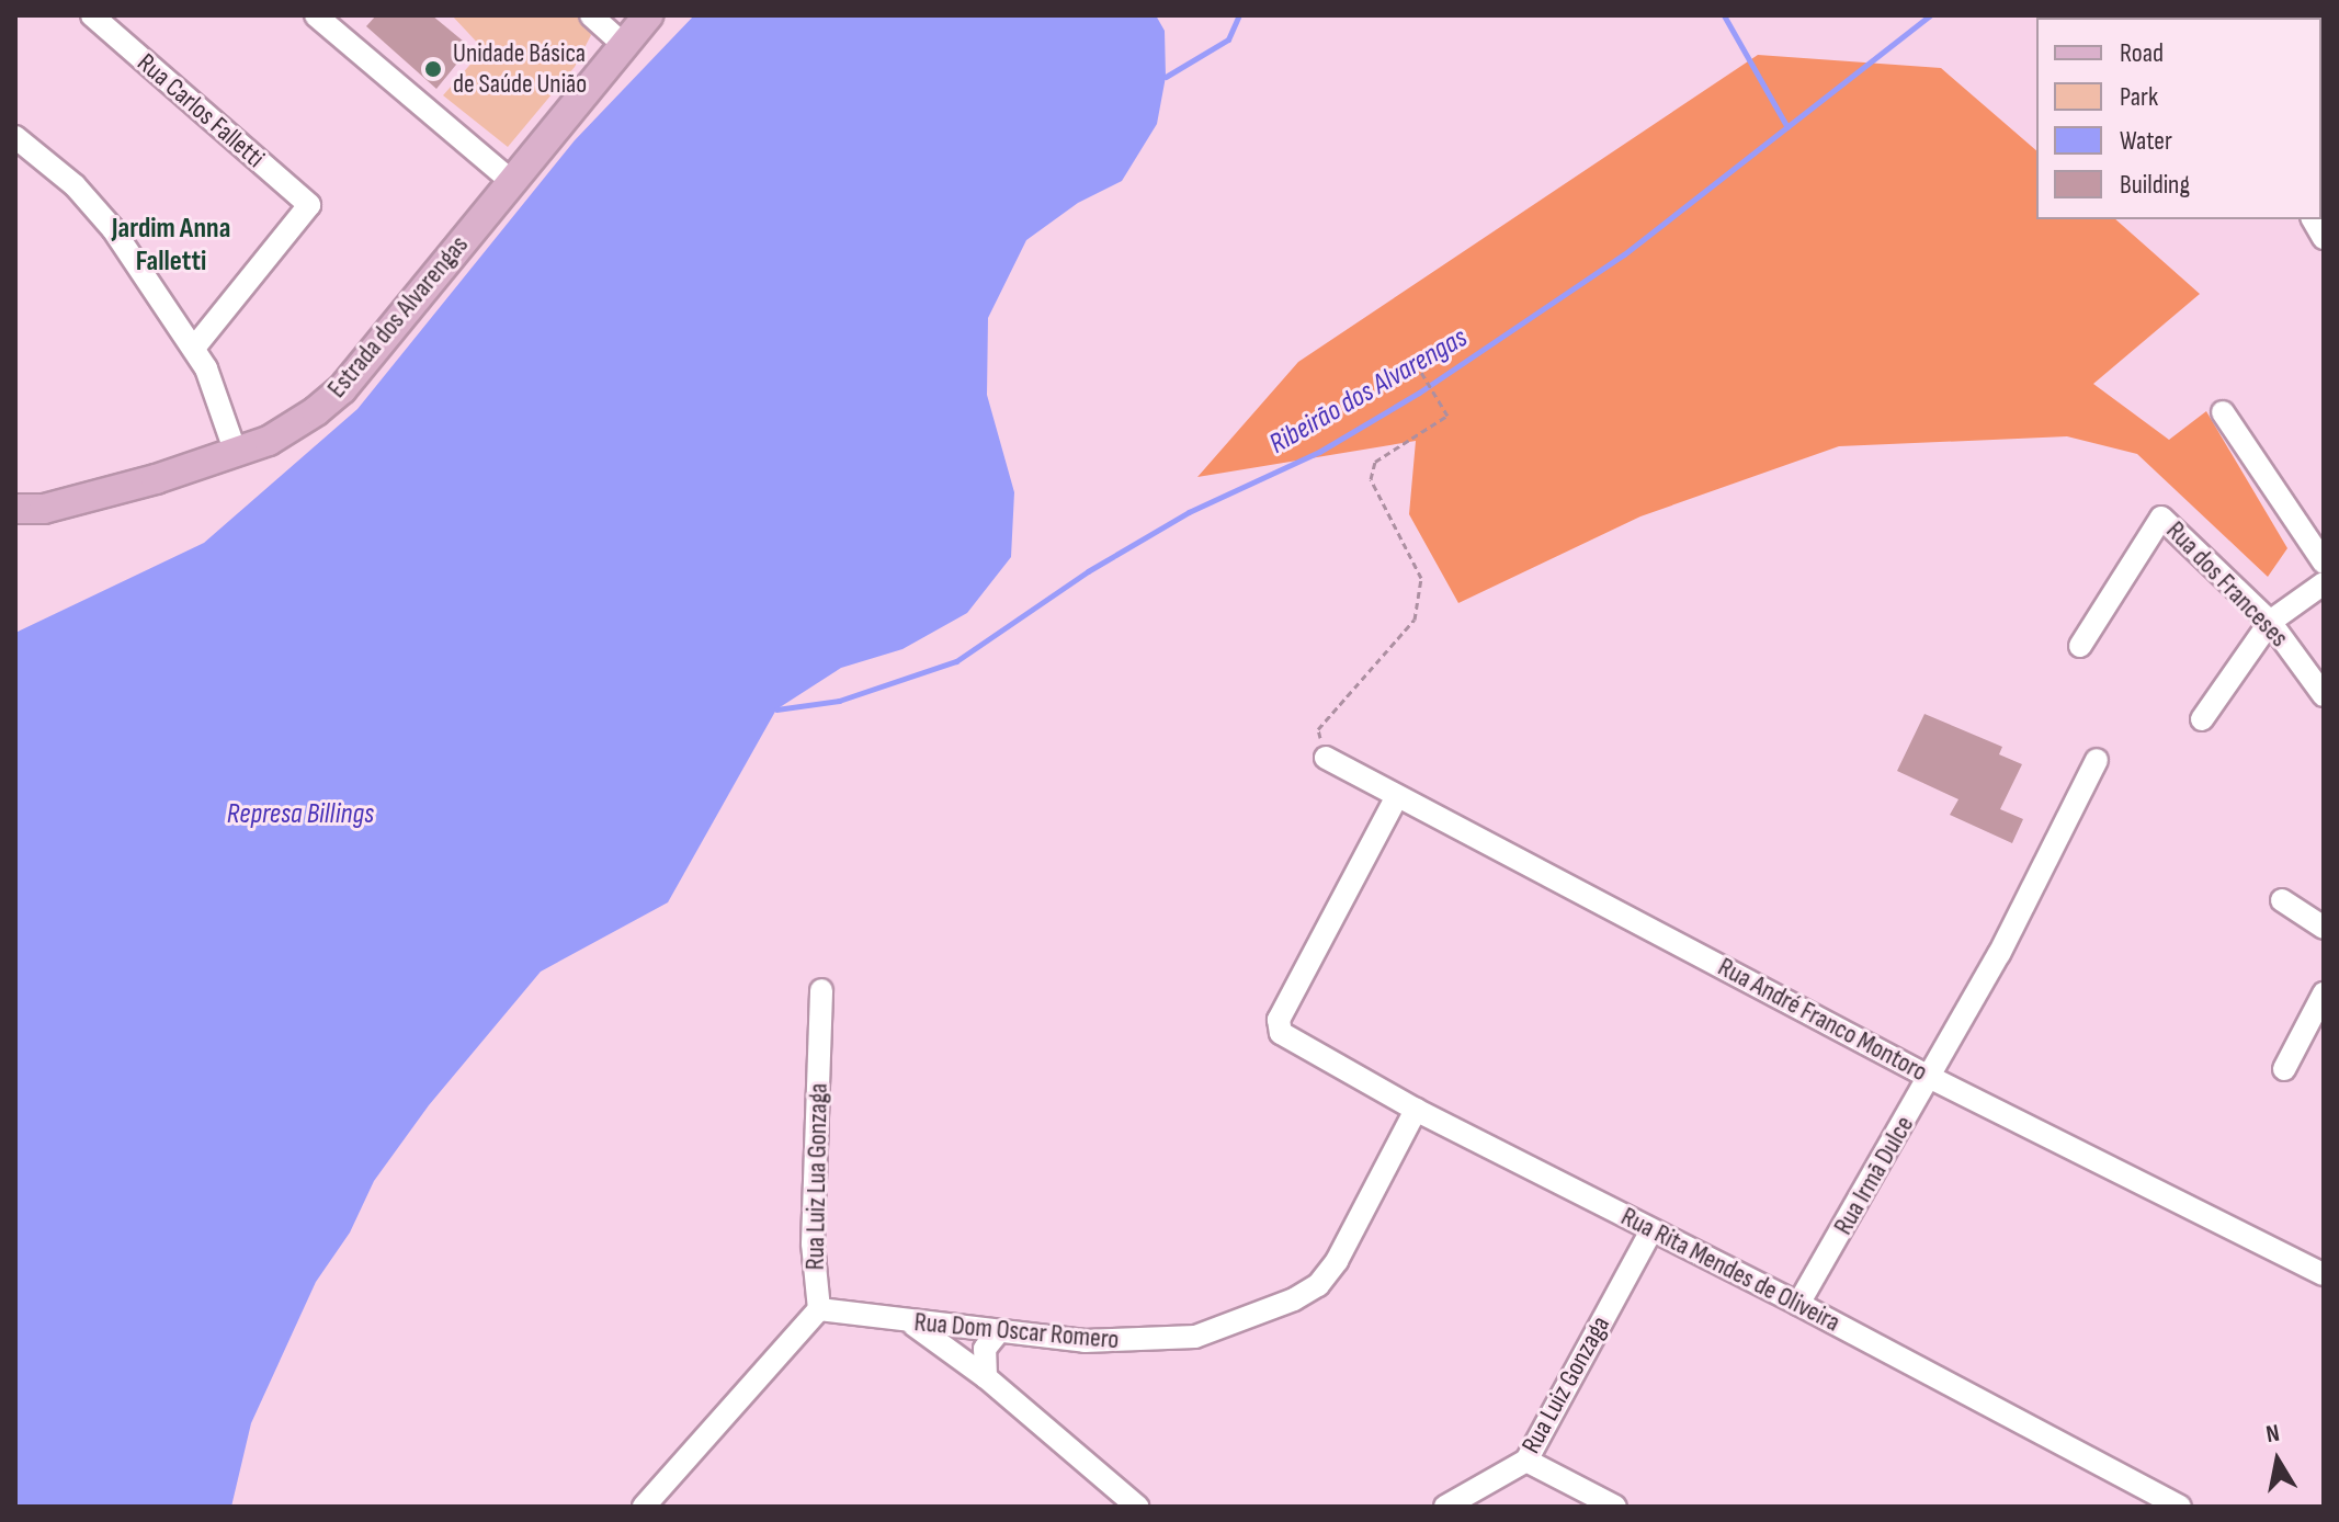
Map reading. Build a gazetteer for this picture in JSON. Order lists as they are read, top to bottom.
{
  "streets": {
    "main road": ["Estrada dos Alvarengas"],
    "street": [
      "Rua Carlos Falletti",
      "Rua dos Franceses",
      "Rua André Franco Montoro",
      "Rua Irmã Dulce",
      "Rua Luiz Lua Gonzaga",
      "Rua Rita Mendes de Oliveira",
      "Rua Dom Oscar Romero",
      "Rua Luiz Gonzaga"
    ]
  },
  "crossings": [
    ["Rua André Franco Montoro", "Rua Irmã Dulce"],
    ["Rua André Franco Montoro", "Rua Rita Mendes de Oliveira"],
    ["Rua Irmã Dulce", "Rua Rita Mendes de Oliveira"],
    ["Rua Luiz Lua Gonzaga", "Rua Dom Oscar Romero"],
    ["Rua Rita Mendes de Oliveira", "Rua Dom Oscar Romero"],
    ["Rua Rita Mendes de Oliveira", "Rua Luiz Gonzaga"]
  ],
  "districts": ["Jardim Anna Falletti"],
  "water": ["Ribeirão dos Alvarengas", "Represa Billings"],
  "places": ["Unidade Básica de Saúde União"],
  "legend": [
    "Road",
    "Park",
    "Water",
    "Building"
  ],
  "north": "top"
}
